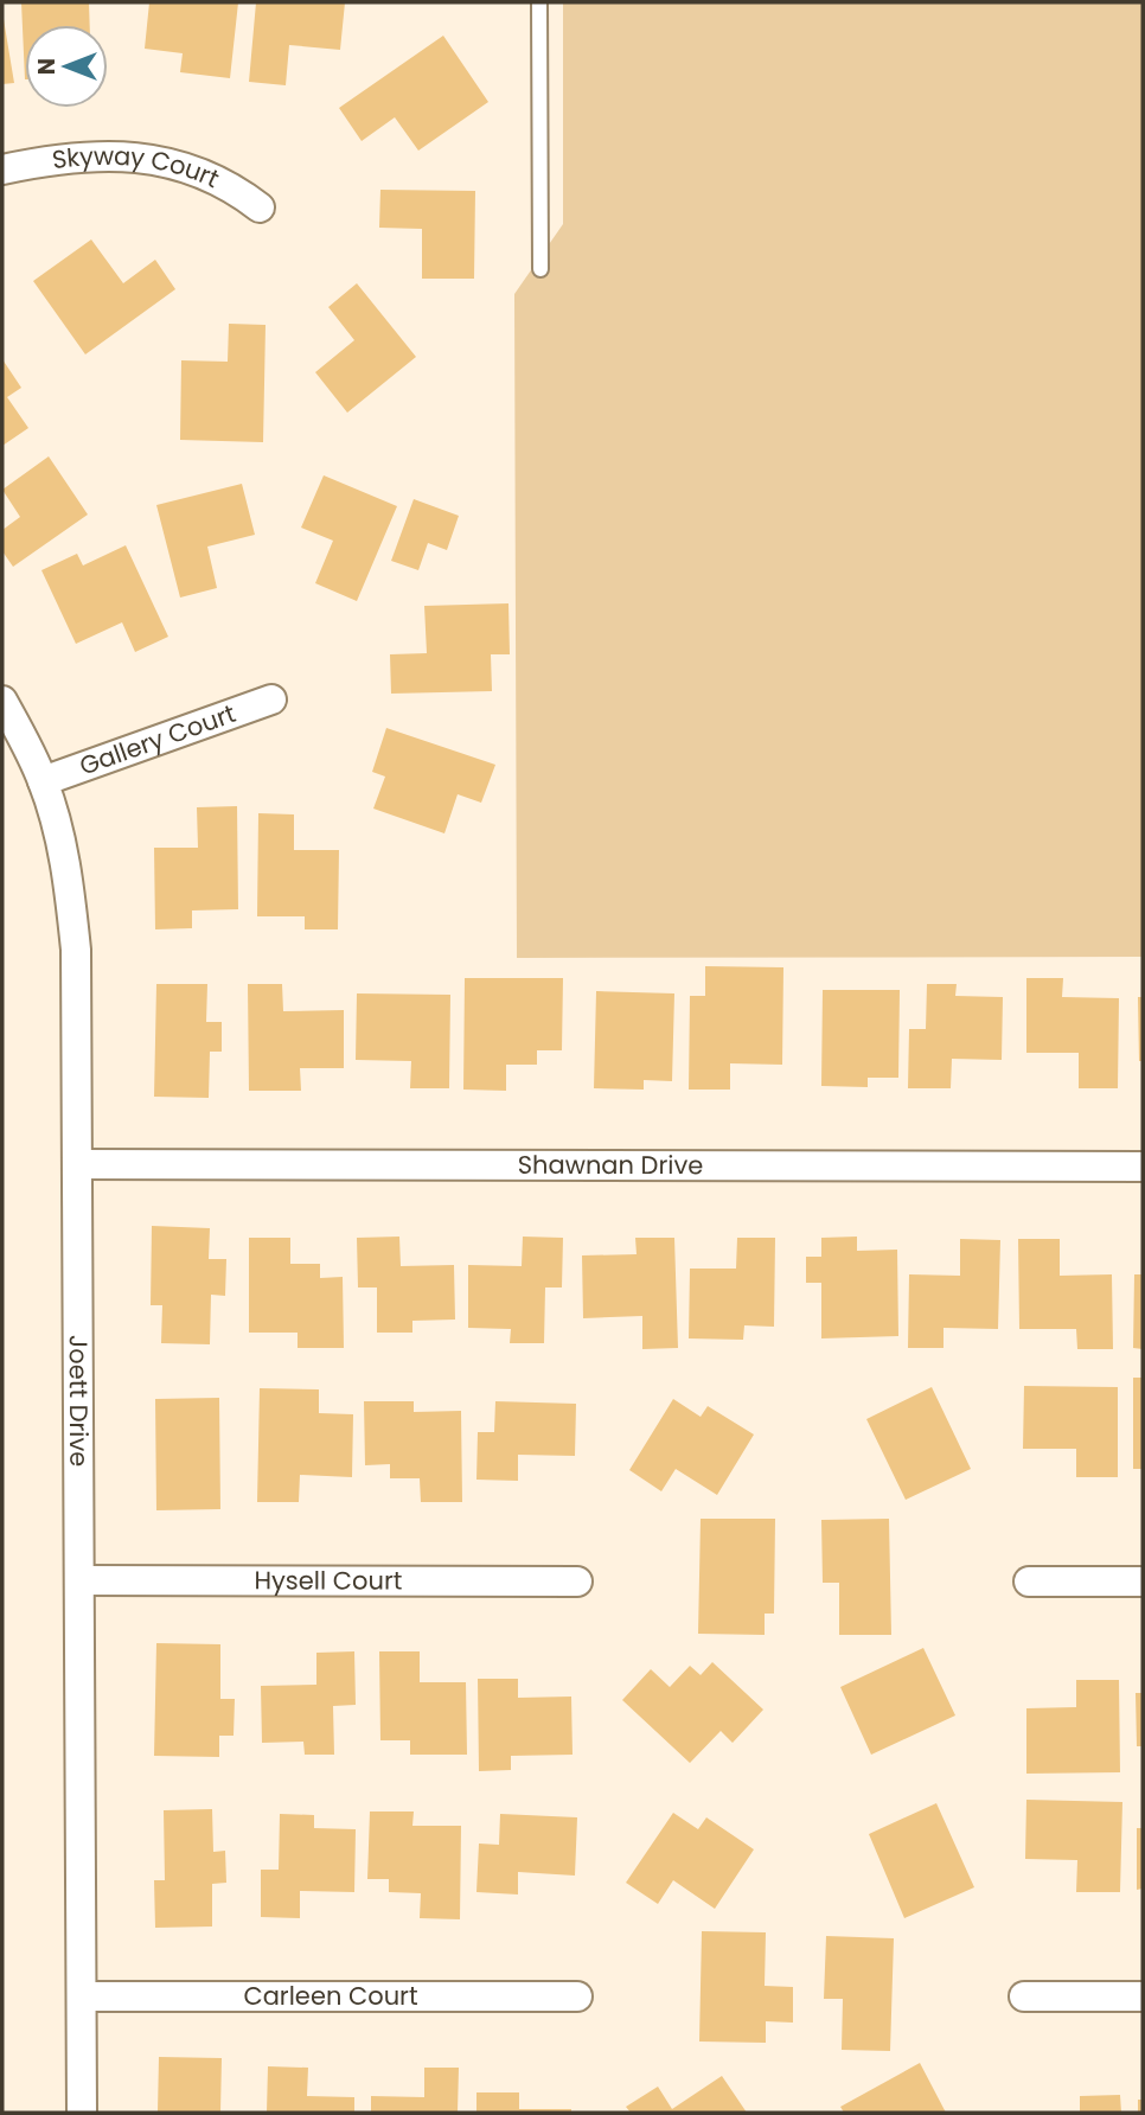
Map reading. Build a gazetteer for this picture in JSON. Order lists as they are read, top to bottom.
{
  "streets": {
    "street": [
      "Skyway Court",
      "Gallery Court",
      "Shawnan Drive",
      "Joett Drive",
      "Hysell Court",
      "Carleen Court"
    ]
  },
  "crossings": [
    ["Gallery Court", "Joett Drive"],
    ["Shawnan Drive", "Joett Drive"],
    ["Joett Drive", "Hysell Court"],
    ["Joett Drive", "Carleen Court"]
  ],
  "north": "left"
}
